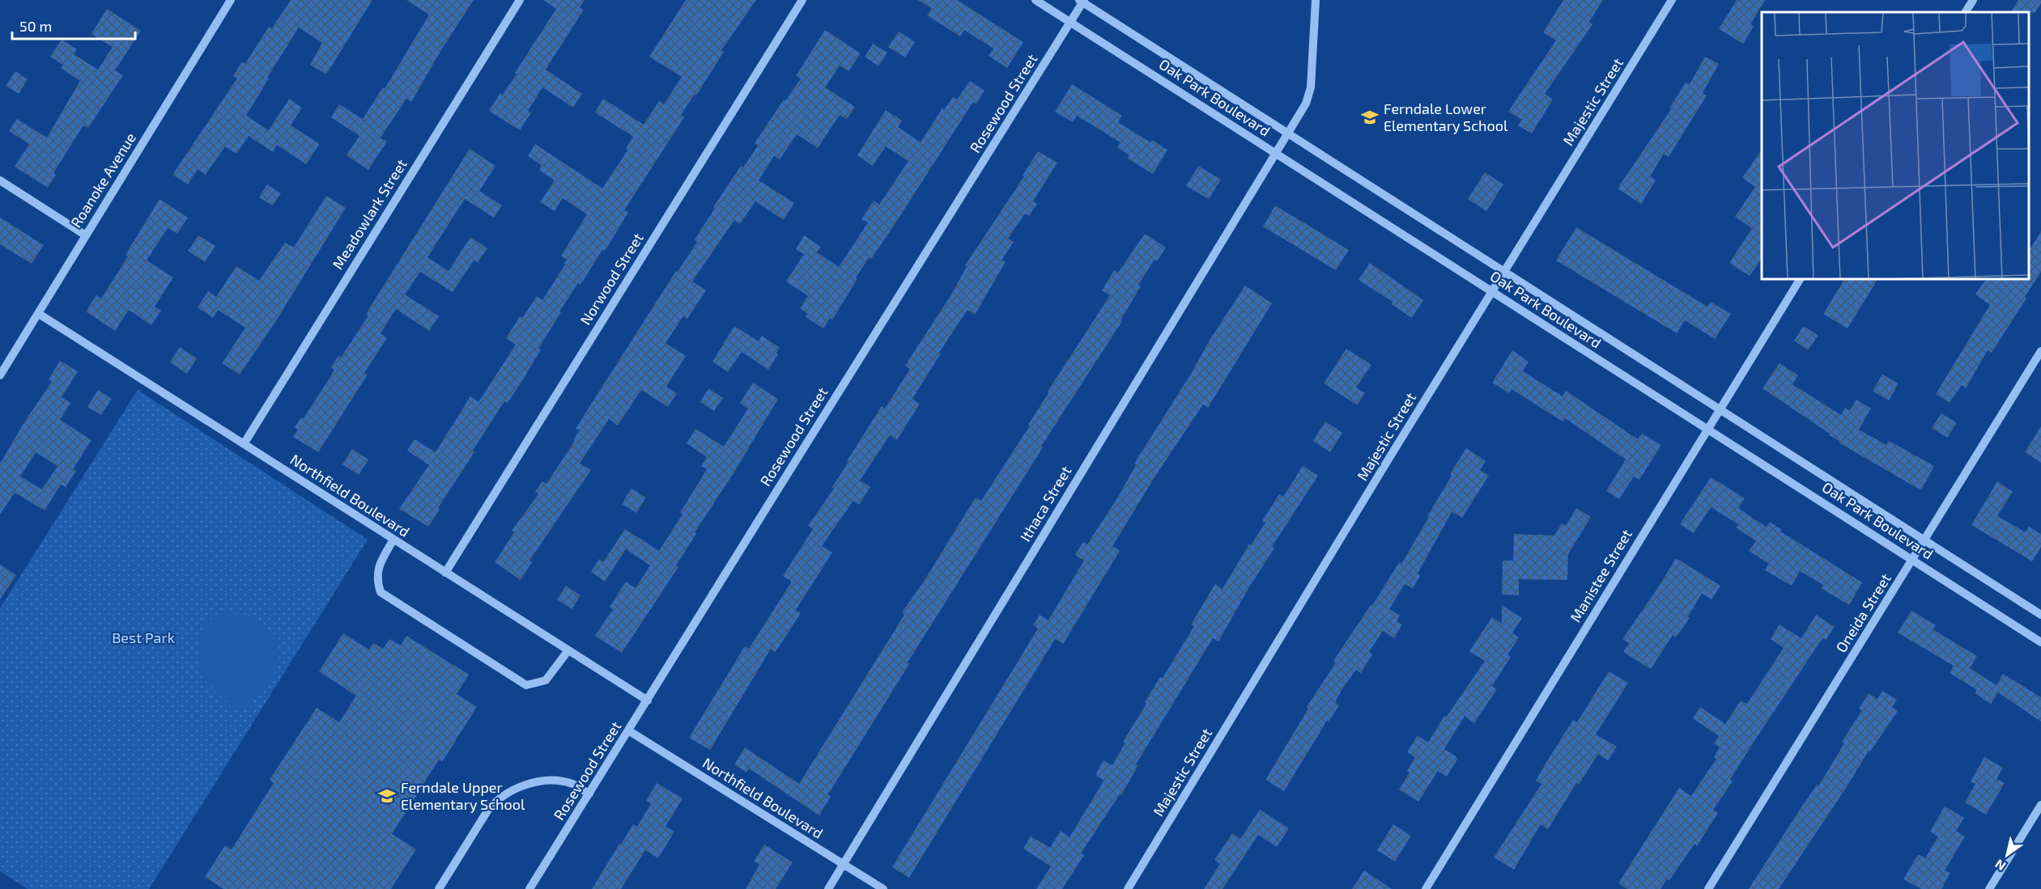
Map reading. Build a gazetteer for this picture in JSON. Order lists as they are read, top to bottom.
{
  "streets": {
    "street": [
      "Oak Park Boulevard",
      "Majestic Street",
      "Rosewood Street",
      "Roanoke Avenue",
      "Meadowlark Street",
      "Norwood Street",
      "Northfield Boulevard",
      "Ithaca Street",
      "Manistee Street",
      "Oneida Street"
    ]
  },
  "crossings": [
    ["Oak Park Boulevard", "Majestic Street"],
    ["Oak Park Boulevard", "Rosewood Street"],
    ["Oak Park Boulevard", "Ithaca Street"],
    ["Oak Park Boulevard", "Manistee Street"],
    ["Oak Park Boulevard", "Oneida Street"],
    ["Rosewood Street", "Northfield Boulevard"],
    ["Roanoke Avenue", "Northfield Boulevard"],
    ["Meadowlark Street", "Northfield Boulevard"],
    ["Norwood Street", "Northfield Boulevard"],
    ["Northfield Boulevard", "Ithaca Street"]
  ],
  "parks": ["Best Park"],
  "places": {
    "school or university": ["Ferndale Lower Elementary School", "Ferndale Upper Elementary School"]
  },
  "scale_bar": "50 m",
  "north": "bottom left"
}
